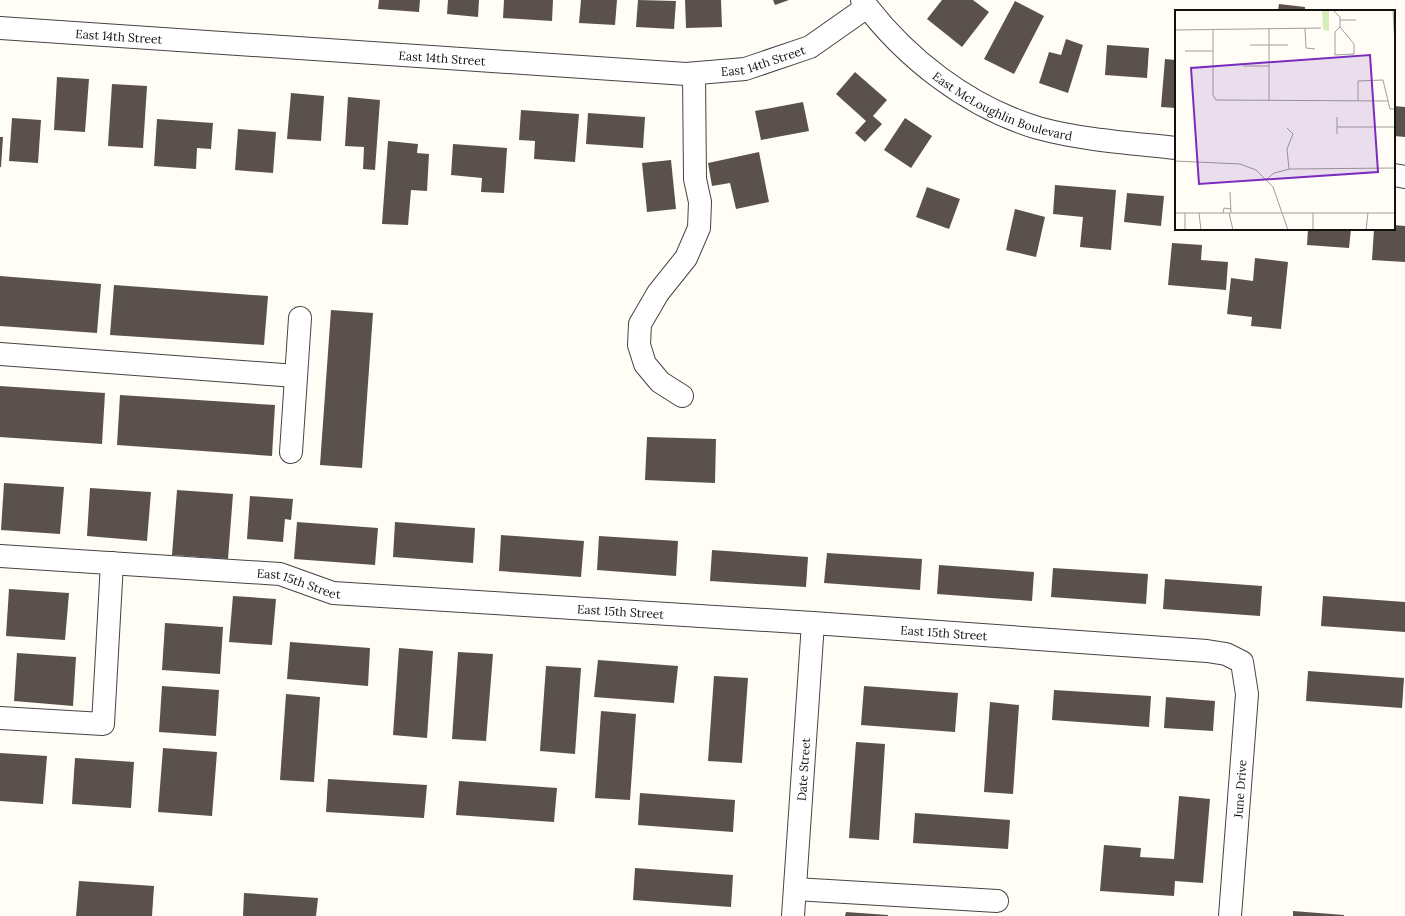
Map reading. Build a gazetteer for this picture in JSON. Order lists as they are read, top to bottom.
{
  "streets": {
    "street": [
      "East 14th Street",
      "East McLoughlin Boulevard",
      "East 15th Street",
      "Date Street",
      "June Drive"
    ]
  },
  "crossings": [
    ["East 14th Street", "East McLoughlin Boulevard"],
    ["East 15th Street", "Date Street"],
    ["East 15th Street", "June Drive"]
  ]
}
